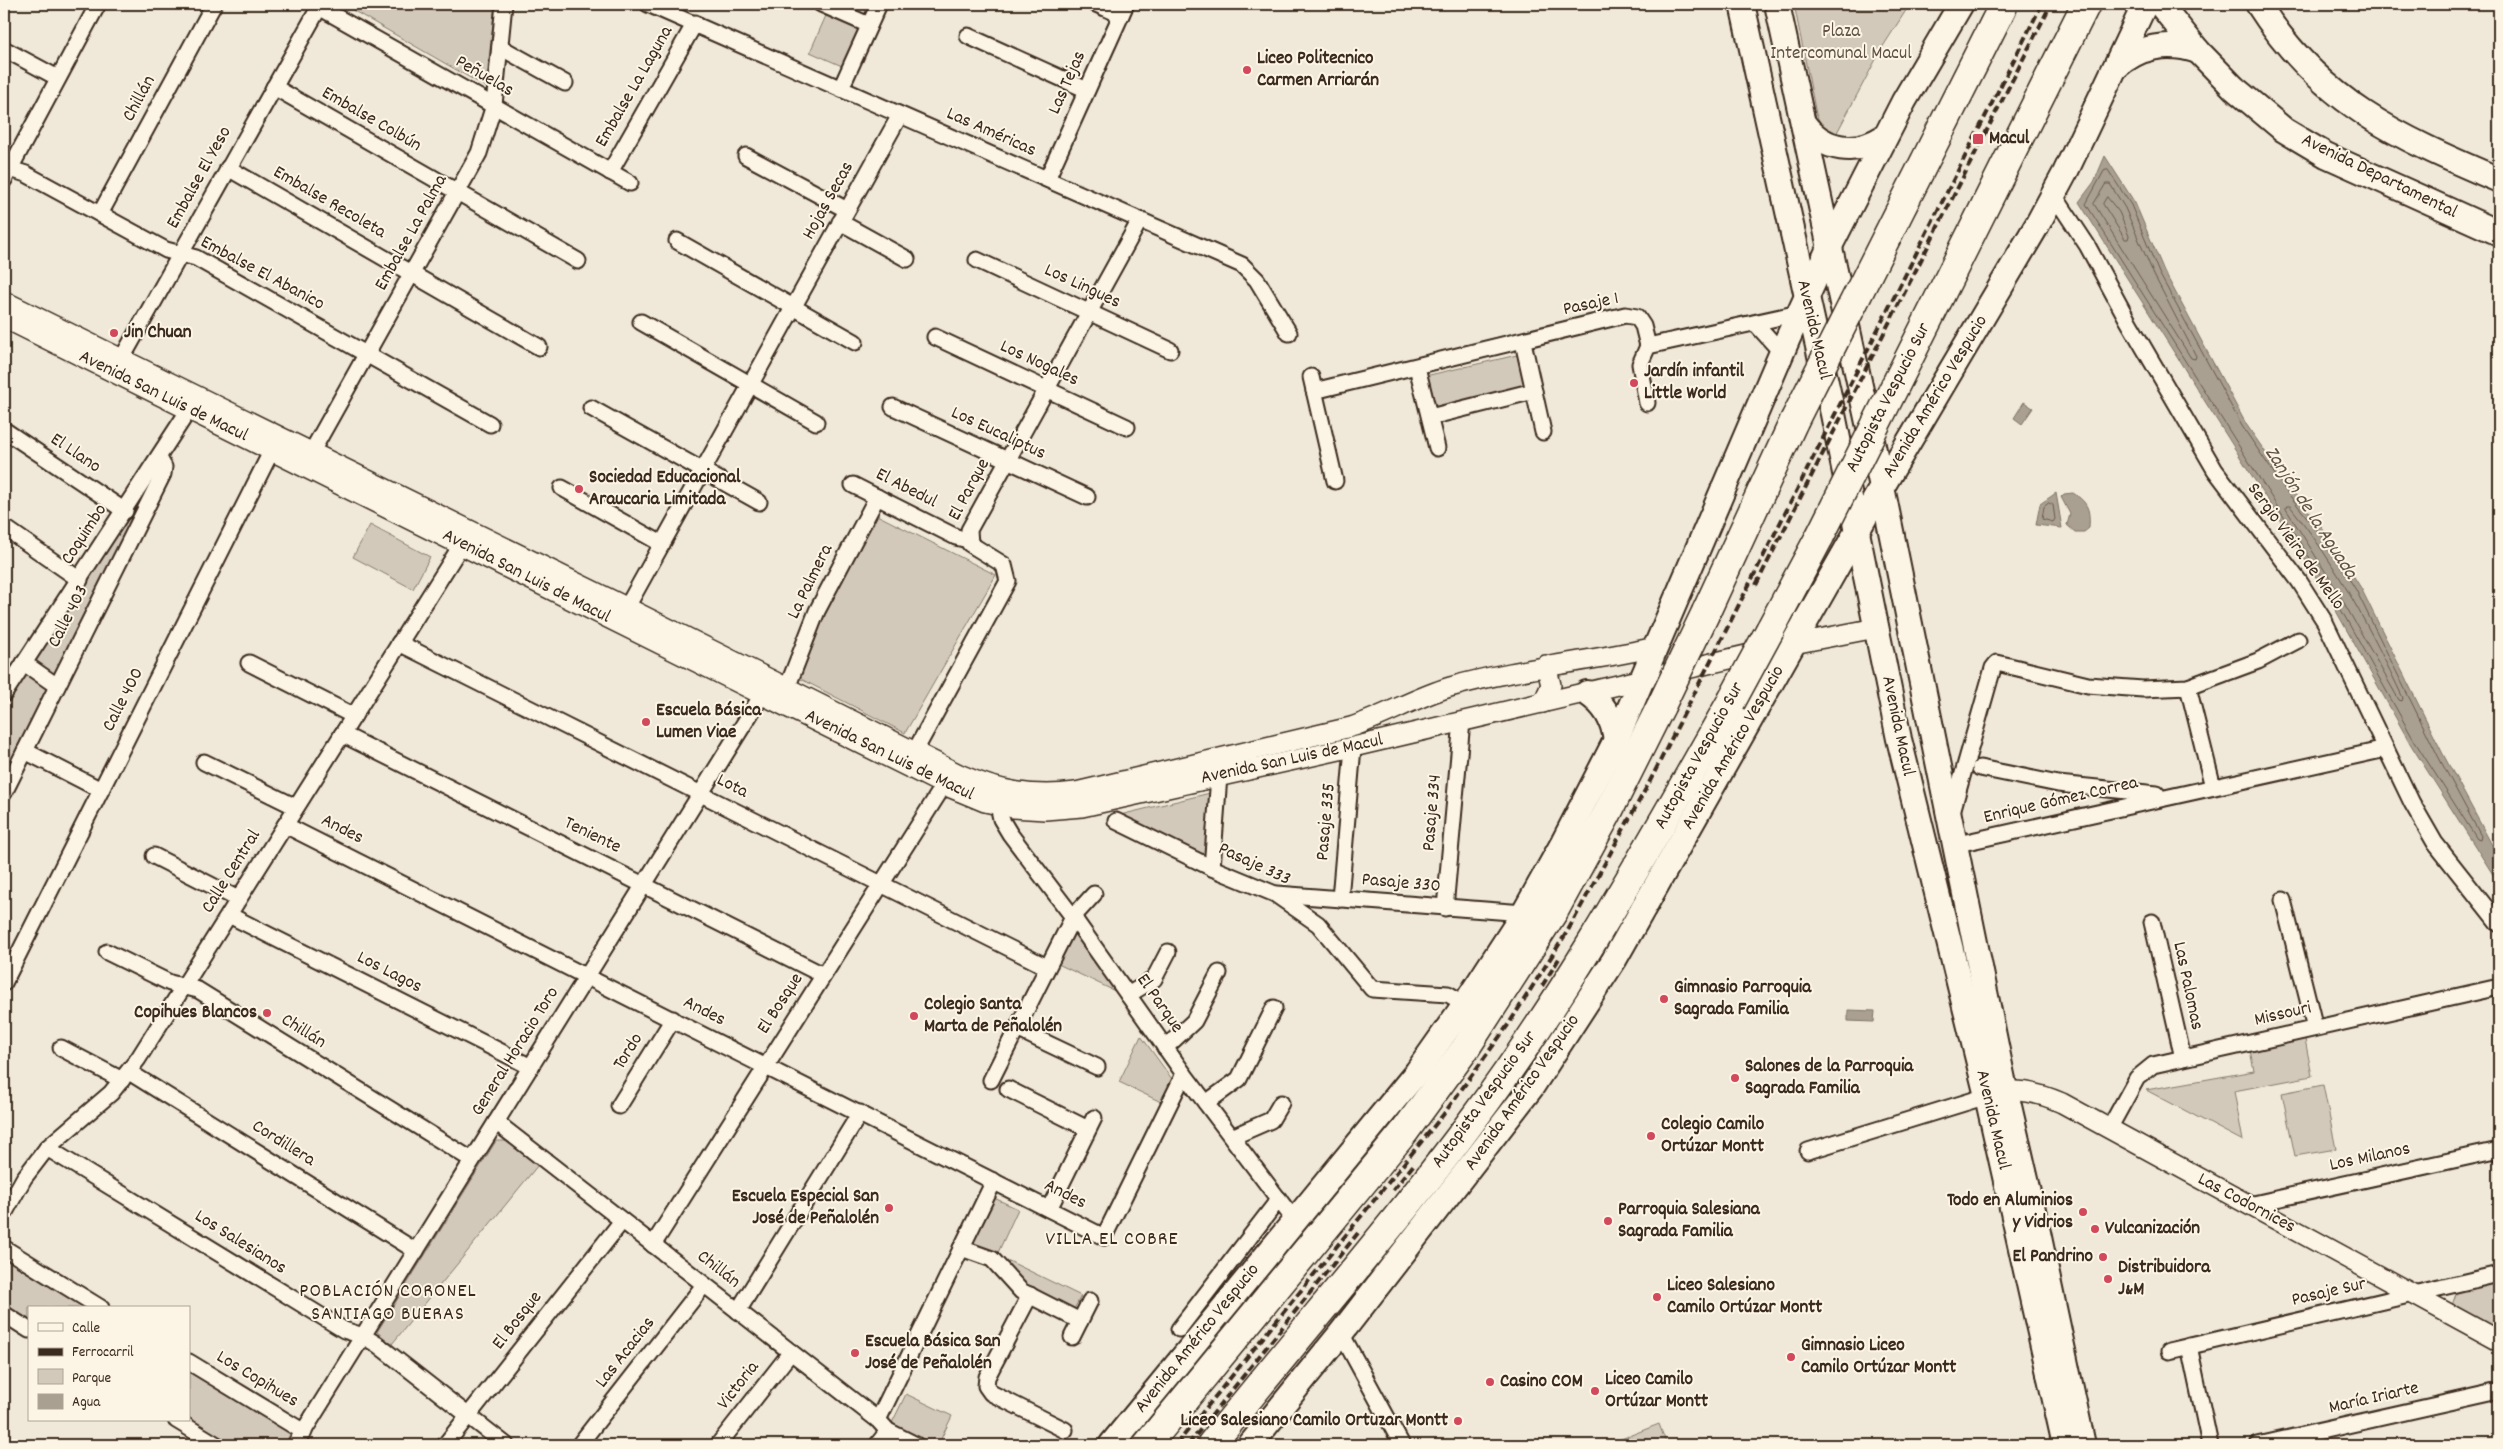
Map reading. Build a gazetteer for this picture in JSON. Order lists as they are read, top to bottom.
{
  "streets": {
    "highway": ["Autopista Vespucio Sur"],
    "main road": ["Avenida Departamental", "Avenida Macul", "Avenida Américo Vespucio"],
    "street": [
      "Peñuelas",
      "Las Tejas",
      "Embalse La Laguna",
      "Chillán",
      "Embalse Colbún",
      "Las Américas",
      "Embalse El Yeso",
      "Hojas Secas",
      "Embalse Recoleta",
      "Embalse La Palma",
      "Embalse El Abanico",
      "Los Lingues",
      "Pasaje 1",
      "Los Nogales",
      "Avenida San Luis de Macul",
      "Los Eucaliptus",
      "El Llano",
      "El Abedul",
      "El Parque",
      "Coquimbo",
      "Sergio Vieira de Mello",
      "La Palmera",
      "Calle 403",
      "Calle 400",
      "Lota",
      "Enrique Gómez Correa",
      "Pasaje 334",
      "Pasaje 335",
      "Andes",
      "Teniente",
      "Pasaje 333",
      "Calle Central",
      "Pasaje 330",
      "Los Lagos",
      "Las Palomas",
      "El Bosque",
      "Missouri",
      "General Horacio Toro",
      "Tordo",
      "Cordillera",
      "Los Milanos",
      "Las Codornices",
      "Los Salesianos",
      "Pasaje Sur",
      "Las Acacias",
      "Los Copihues",
      "Victoria",
      "María Iriarte"
    ]
  },
  "crossings": [
    ["Peñuelas", "Embalse La Laguna"],
    ["Peñuelas", "Embalse El Yeso"],
    ["Peñuelas", "Embalse La Palma"],
    ["Las Tejas", "Las Américas"],
    ["Embalse La Laguna", "Las Américas"],
    ["Chillán", "Embalse El Abanico"],
    ["Chillán", "Calle Central"],
    ["Chillán", "El Bosque"],
    ["Chillán", "General Horacio Toro"],
    ["Chillán", "Las Acacias"],
    ["Chillán", "Victoria"],
    ["Embalse Colbún", "Embalse El Yeso"],
    ["Embalse Colbún", "Embalse La Palma"],
    ["Las Américas", "Hojas Secas"],
    ["Las Américas", "El Parque"],
    ["Embalse El Yeso", "Embalse Recoleta"],
    ["Embalse El Yeso", "Embalse El Abanico"],
    ["Embalse El Yeso", "Avenida San Luis de Macul"],
    ["Hojas Secas", "Avenida San Luis de Macul"],
    ["Embalse Recoleta", "Embalse La Palma"],
    ["Embalse La Palma", "Embalse El Abanico"],
    ["Embalse La Palma", "Avenida San Luis de Macul"],
    ["Los Lingues", "El Parque"],
    ["Avenida Macul", "Avenida San Luis de Macul"],
    ["Avenida Macul", "Avenida Américo Vespucio"],
    ["Avenida Macul", "Enrique Gómez Correa"],
    ["Avenida Macul", "Las Codornices"],
    ["Los Nogales", "El Parque"],
    ["Avenida San Luis de Macul", "Avenida Américo Vespucio"],
    ["Avenida San Luis de Macul", "El Parque"],
    ["Avenida San Luis de Macul", "Coquimbo"],
    ["Avenida San Luis de Macul", "La Palmera"],
    ["Avenida San Luis de Macul", "Calle 400"],
    ["Avenida San Luis de Macul", "Pasaje 334"],
    ["Avenida San Luis de Macul", "Pasaje 335"],
    ["Avenida San Luis de Macul", "Calle Central"],
    ["Avenida San Luis de Macul", "El Bosque"],
    ["Avenida San Luis de Macul", "General Horacio Toro"],
    ["Avenida Américo Vespucio", "El Parque"],
    ["Avenida Américo Vespucio", "Sergio Vieira de Mello"],
    ["Avenida Américo Vespucio", "Pasaje 333"],
    ["Avenida Américo Vespucio", "Pasaje 330"],
    ["Los Eucaliptus", "El Parque"],
    ["El Llano", "Coquimbo"],
    ["El Abedul", "El Parque"],
    ["El Abedul", "La Palmera"],
    ["El Parque", "Andes"],
    ["Coquimbo", "Calle 403"],
    ["Sergio Vieira de Mello", "Enrique Gómez Correa"],
    ["La Palmera", "General Horacio Toro"],
    ["Lota", "Calle Central"],
    ["Lota", "El Bosque"],
    ["Lota", "General Horacio Toro"],
    ["Pasaje 334", "Pasaje 330"],
    ["Pasaje 335", "Pasaje 330"],
    ["Andes", "Calle Central"],
    ["Andes", "El Bosque"],
    ["Andes", "General Horacio Toro"],
    ["Andes", "Tordo"],
    ["Teniente", "Calle Central"],
    ["Teniente", "El Bosque"],
    ["Teniente", "General Horacio Toro"],
    ["Pasaje 333", "Pasaje 330"],
    ["Calle Central", "Los Lagos"],
    ["Calle Central", "Cordillera"],
    ["Calle Central", "Los Salesianos"],
    ["Los Lagos", "General Horacio Toro"],
    ["Las Palomas", "Missouri"],
    ["El Bosque", "Los Salesianos"],
    ["Missouri", "Las Codornices"],
    ["General Horacio Toro", "Cordillera"],
    ["General Horacio Toro", "Los Salesianos"],
    ["General Horacio Toro", "Los Copihues"],
    ["Los Milanos", "Las Codornices"],
    ["Las Codornices", "Pasaje Sur"]
  ],
  "districts": ["VILLA EL COBRE", "POBLACIÓN CORONEL SANTIAGO BUERAS"],
  "water": ["Zanjón de la Aguada"],
  "parks": ["Plaza Intercomunal Macul"],
  "places": {
    "other": [
      "Liceo Politecnico Carmen Arriarán",
      "Jin Chuan",
      "Jardín infantil Little World",
      "Sociedad Educacional Araucaria Limitada",
      "Escuela Básica Lumen Viae",
      "Gimnasio Parroquia Sagrada Familia",
      "Copihues Blancos",
      "Colegio Santa Marta de Peñalolén",
      "Salones de la Parroquia Sagrada Familia",
      "Colegio Camilo Ortúzar Montt",
      "Escuela Especial San José de Peñalolén",
      "Todo en Aluminios y Vidrios",
      "Parroquia Salesiana Sagrada Familia",
      "Vulcanización",
      "El Pandrino",
      "Distribuidora J&M",
      "Liceo Salesiano Camilo Ortúzar Montt",
      "Escuela Básica San José de Peñalolén",
      "Gimnasio Liceo Camilo Ortúzar Montt",
      "Casino COM",
      "Liceo Camilo Ortúzar Montt",
      "Liceo Salesiano Camilo Ortuzar Montt"
    ],
    "transit": ["Macul"]
  },
  "legend": [
    "Calle",
    "Ferrocarril",
    "Parque",
    "Agua"
  ]
}
